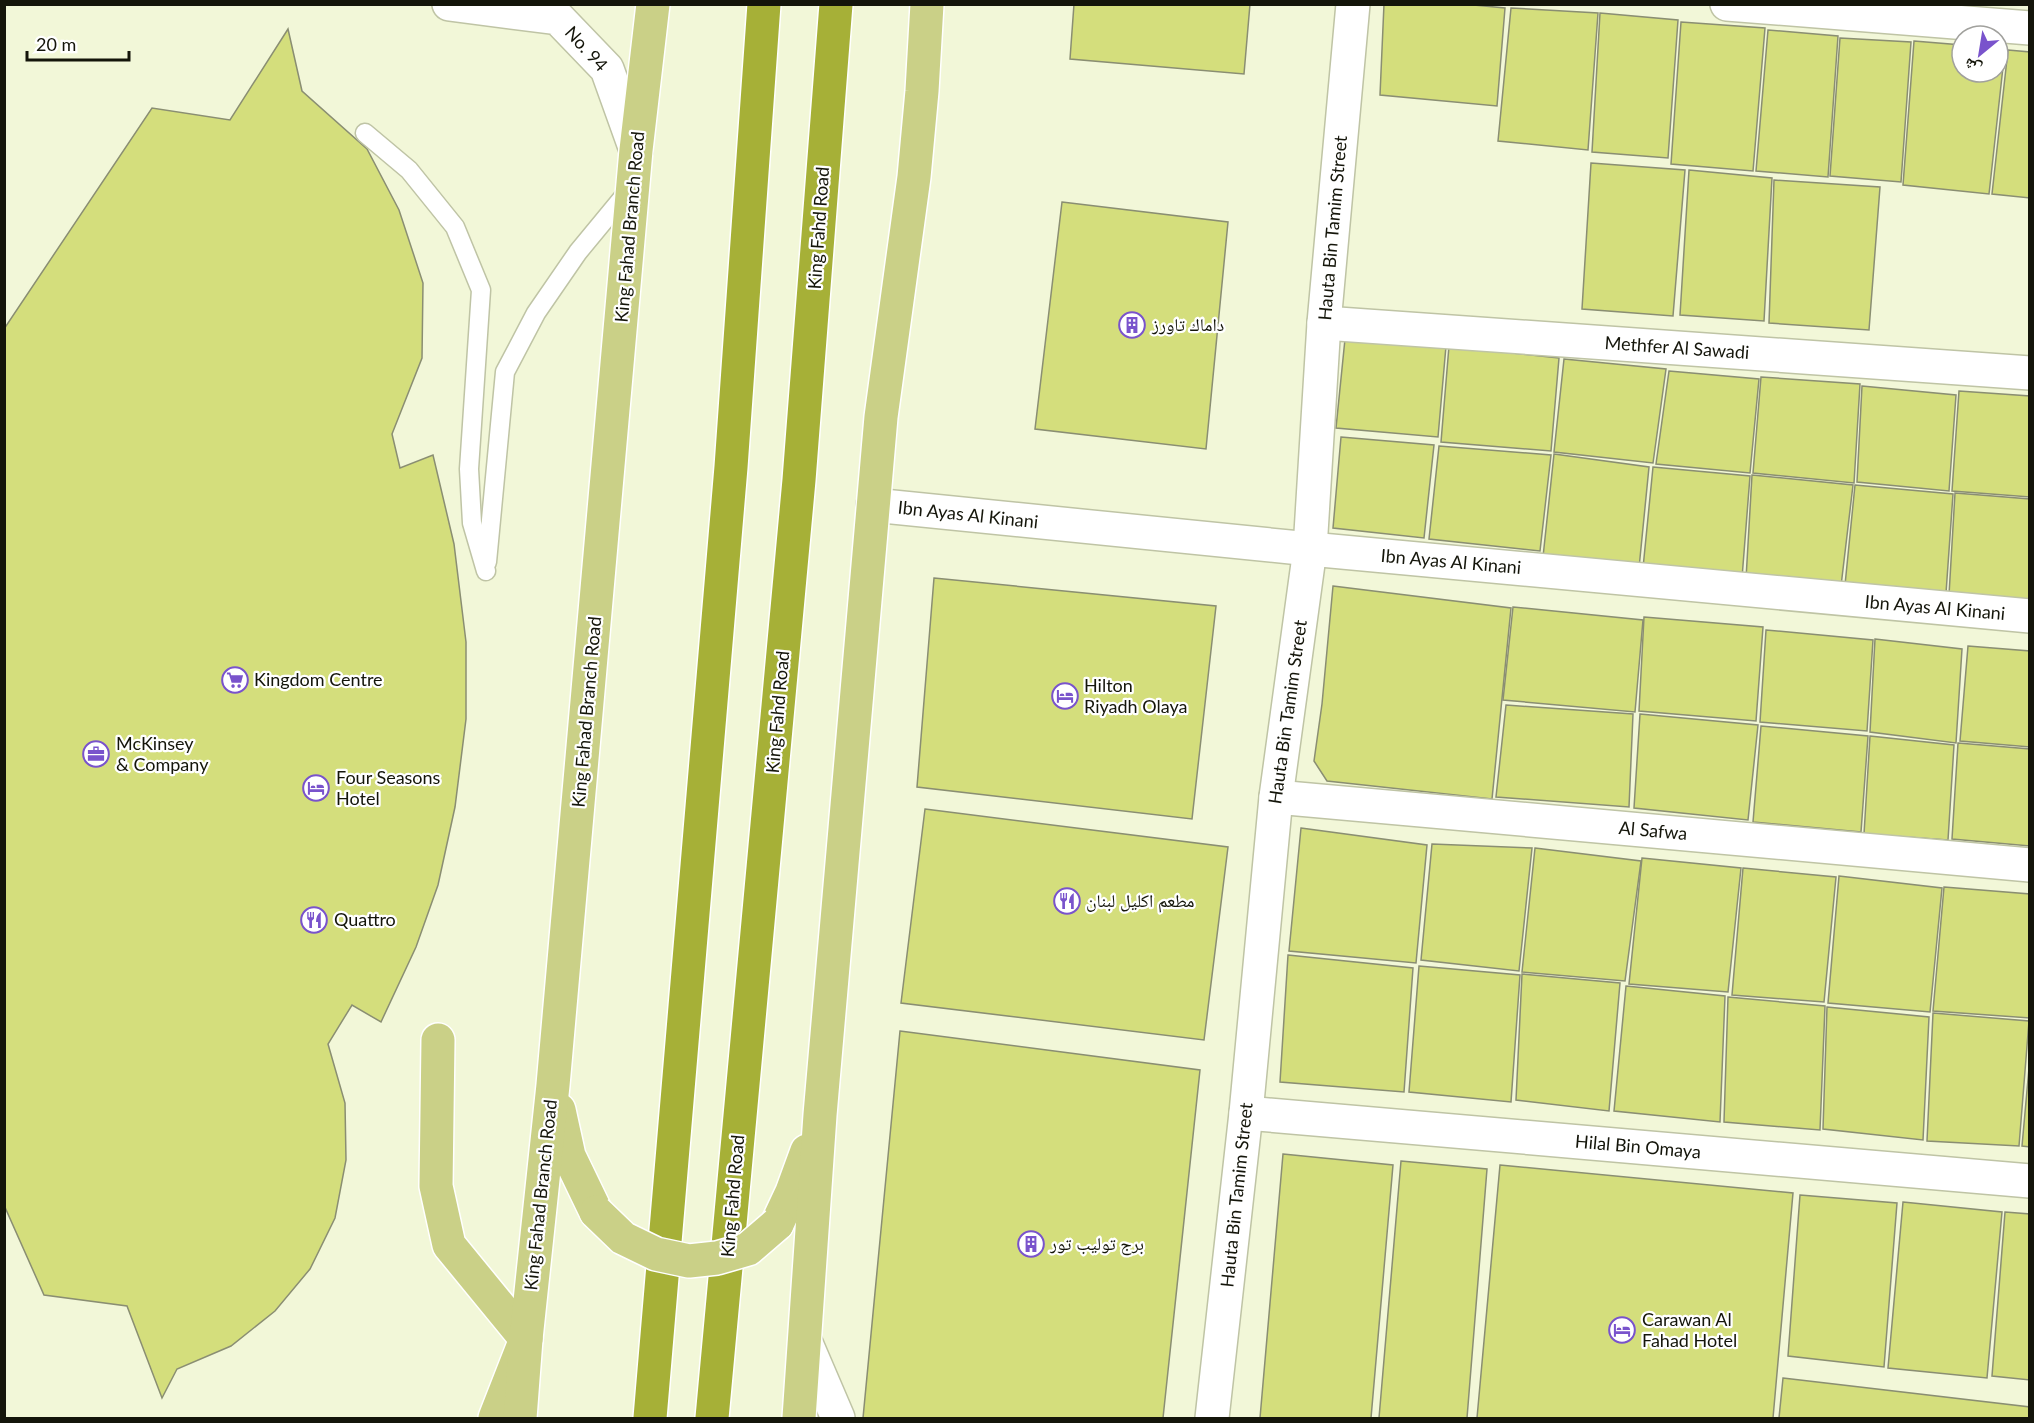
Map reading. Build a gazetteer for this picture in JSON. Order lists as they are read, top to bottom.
{
  "streets": {
    "highway": ["King Fahd Road"],
    "main road": ["King Fahad Branch Road"],
    "street": [
      "No. 94",
      "Hauta Bin Tamim Street",
      "Methfer Al Sawadi",
      "Ibn Ayas Al Kinani",
      "Al Safwa",
      "Hilal Bin Omaya"
    ]
  },
  "crossings": [
    ["No. 94", "King Fahad Branch Road"],
    ["Hauta Bin Tamim Street", "Methfer Al Sawadi"],
    ["Hauta Bin Tamim Street", "Ibn Ayas Al Kinani"],
    ["Hauta Bin Tamim Street", "Al Safwa"],
    ["Hauta Bin Tamim Street", "Hilal Bin Omaya"]
  ],
  "places": {
    "building": ["داماك تاورز", "برج توليب تور"],
    "supermarket": ["Kingdom Centre"],
    "hotel": ["Hilton Riyadh Olaya", "Four Seasons Hotel", "Carawan Al Fahad Hotel"],
    "office": ["McKinsey & Company"],
    "restaurant": ["مطعم اكليل لبنان", "Quattro"]
  },
  "scale_bar": "20 m",
  "north": "bottom left"
}
